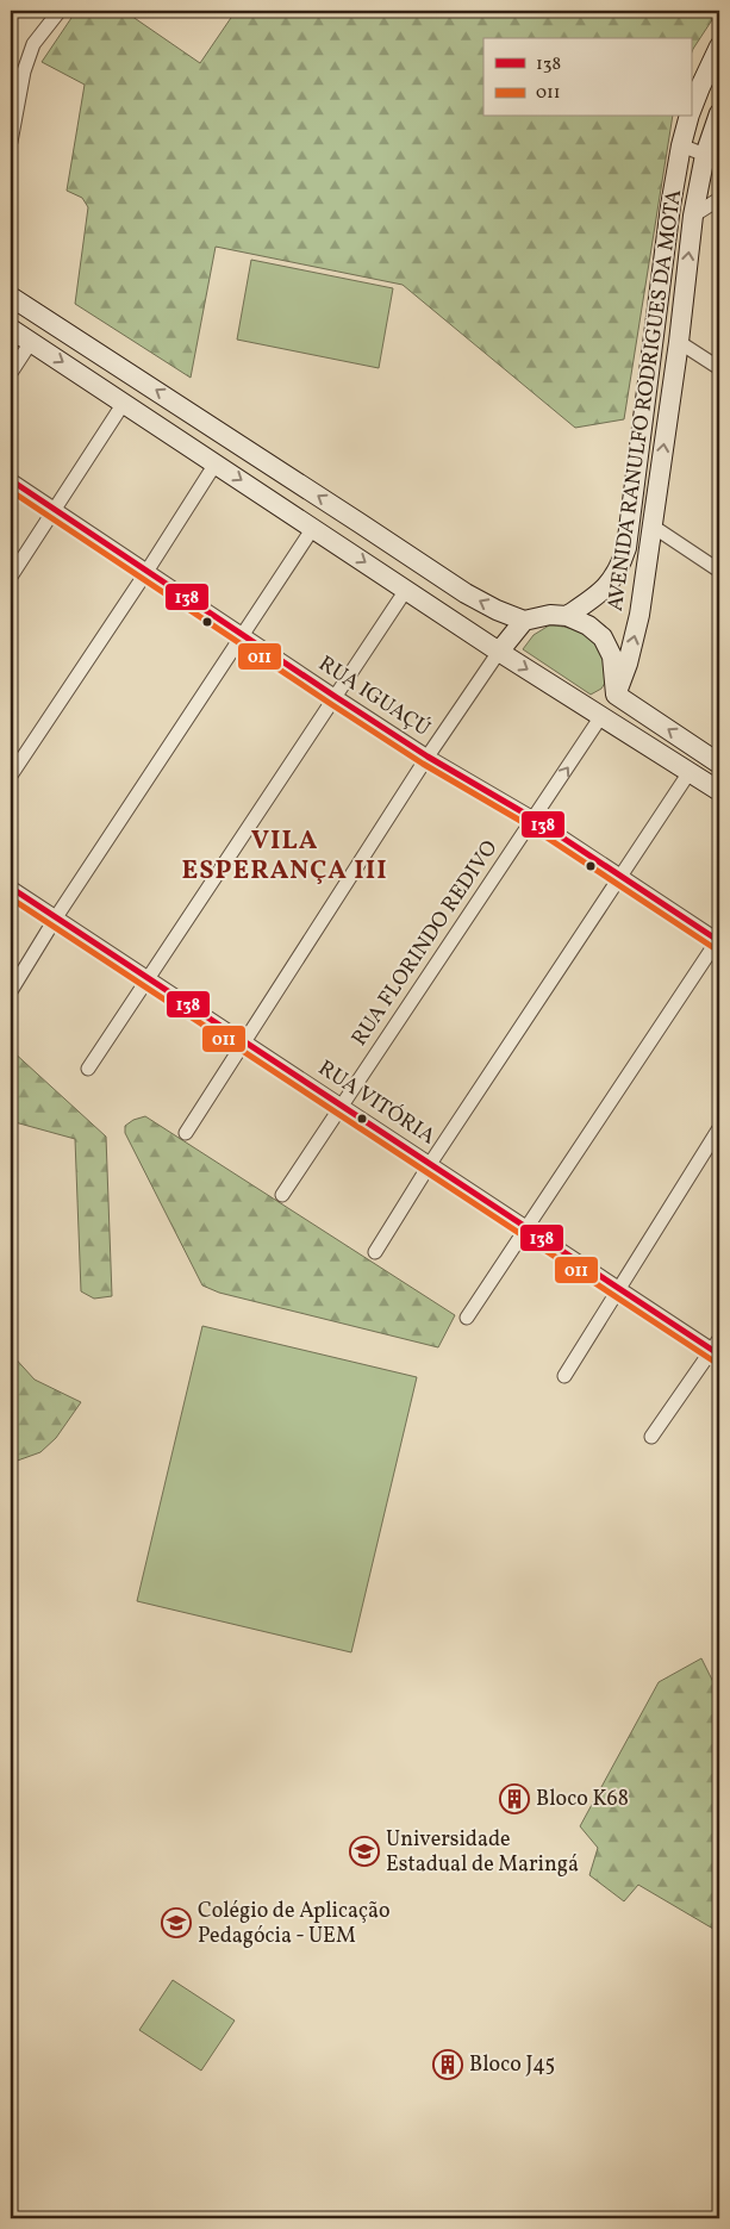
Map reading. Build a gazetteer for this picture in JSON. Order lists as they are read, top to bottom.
{
  "streets": {
    "main road": ["AVENIDA RANULFO RODRIGUES DA MOTA"],
    "street": ["RUA IGUAÇÚ", "RUA FLORINDO REDIVO", "RUA VITÓRIA"]
  },
  "crossings": [
    ["AVENIDA RANULFO RODRIGUES DA MOTA", "RUA FLORINDO REDIVO"],
    ["RUA IGUAÇÚ", "RUA FLORINDO REDIVO"],
    ["RUA FLORINDO REDIVO", "RUA VITÓRIA"]
  ],
  "districts": ["VILA ESPERANÇA III"],
  "places": {
    "building": ["Bloco K68", "Bloco J45"],
    "school or university": ["Universidade Estadual de Maringá", "Colégio de Aplicação Pedagócia - UEM"]
  },
  "lines": ["transit line 138", "transit line 011"],
  "legend": ["138", "011"]
}
